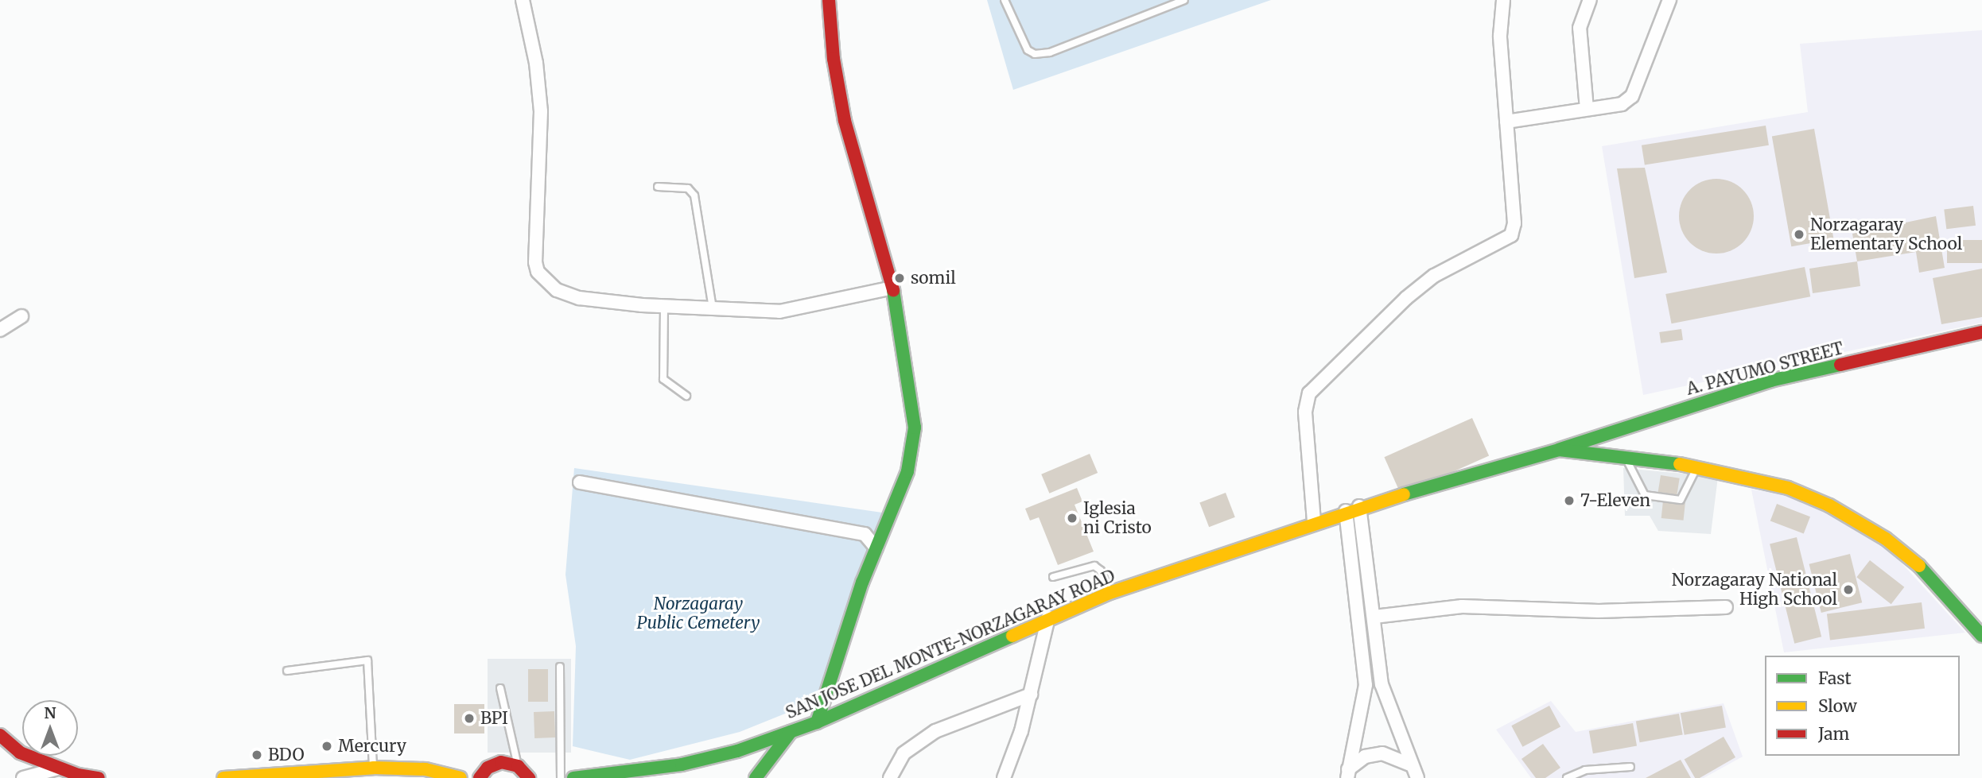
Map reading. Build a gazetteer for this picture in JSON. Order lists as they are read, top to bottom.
{
  "streets": {
    "main road": ["A. PAYUMO STREET", "SAN JOSE DEL MONTE-NORZAGARAY ROAD"]
  },
  "crossings": [
    ["A. PAYUMO STREET", "SAN JOSE DEL MONTE-NORZAGARAY ROAD"]
  ],
  "parks": ["Norzagaray Public Cemetery"],
  "places": [
    "Norzagaray Elementary School",
    "somil",
    "7-Eleven",
    "Iglesia ni Cristo",
    "Norzagaray National High School",
    "BPI",
    "Mercury",
    "BDO"
  ],
  "legend": ["Fast", "Slow", "Jam"],
  "north": "top"
}
